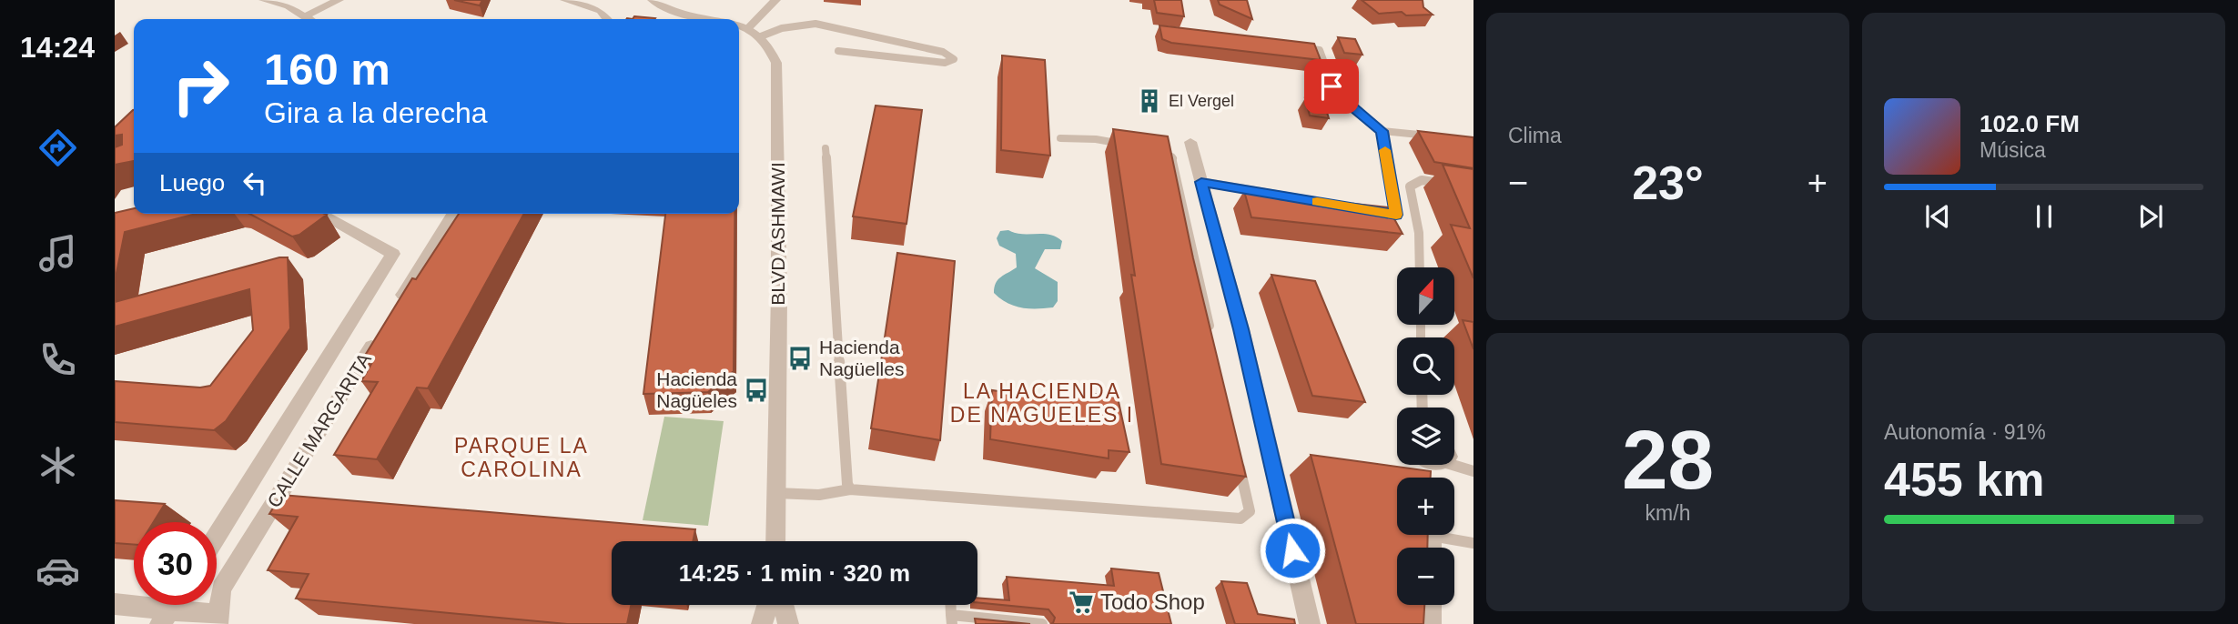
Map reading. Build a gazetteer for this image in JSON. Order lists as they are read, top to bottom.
{
  "streets": {
    "street": ["BLVD ASHMAWI", "CALLE MARGARITA"]
  },
  "districts": ["LA HACIENDA DE NAGUELES I", "PARQUE LA CAROLINA"],
  "places": {
    "building": ["El Vergel"],
    "bus stop": ["Hacienda Nagüelles", "Hacienda Nagüeles"],
    "supermarket": ["Todo Shop"]
  },
  "north": "top",
  "page": {
    "tabs": "14:24",
    "tile": [
      "Clima",
      ["28", "km/h"],
      ["Autonomía · 91%", "455 km"]
    ],
    "turn": ["160 m", "Gira a la derecha"],
    "song": ["102.0 FM", "Música"],
    "then": "Luego",
    "heat": ["−", "23°", "+"],
    "map_buttons": ["+", "−"],
    "limit": "30",
    "trip": "14:25 · 1 min · 320 m"
  }
}
